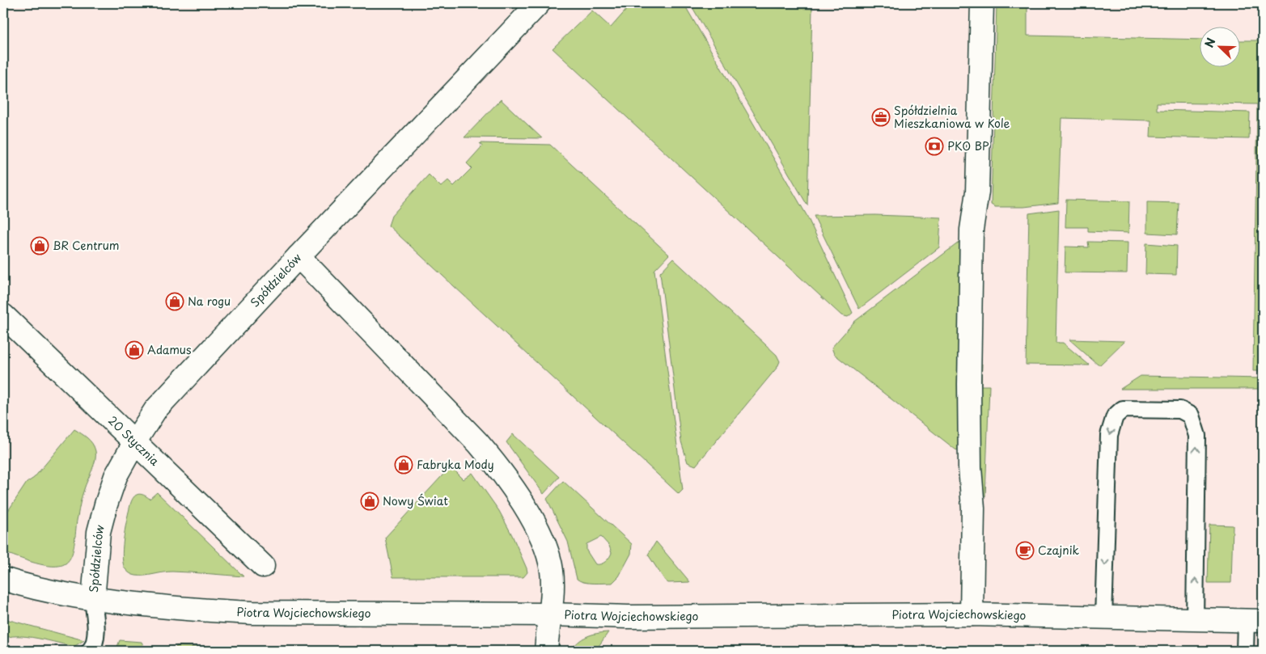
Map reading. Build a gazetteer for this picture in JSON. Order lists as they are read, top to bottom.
{
  "streets": {
    "street": ["Spółdzielców", "20 Stycznia", "Piotra Wojciechowskiego"]
  },
  "crossings": [
    ["Spółdzielców", "20 Stycznia"],
    ["Spółdzielców", "Piotra Wojciechowskiego"]
  ],
  "places": {
    "office": ["Spółdzielnia Mieszkaniowa w Kole"],
    "bank": ["PKO BP"],
    "shop": [
      "BR Centrum",
      "Na rogu",
      "Adamus",
      "Fabryka Mody",
      "Nowy Świat"
    ],
    "cafe": ["Czajnik"]
  },
  "north": "top left"
}
